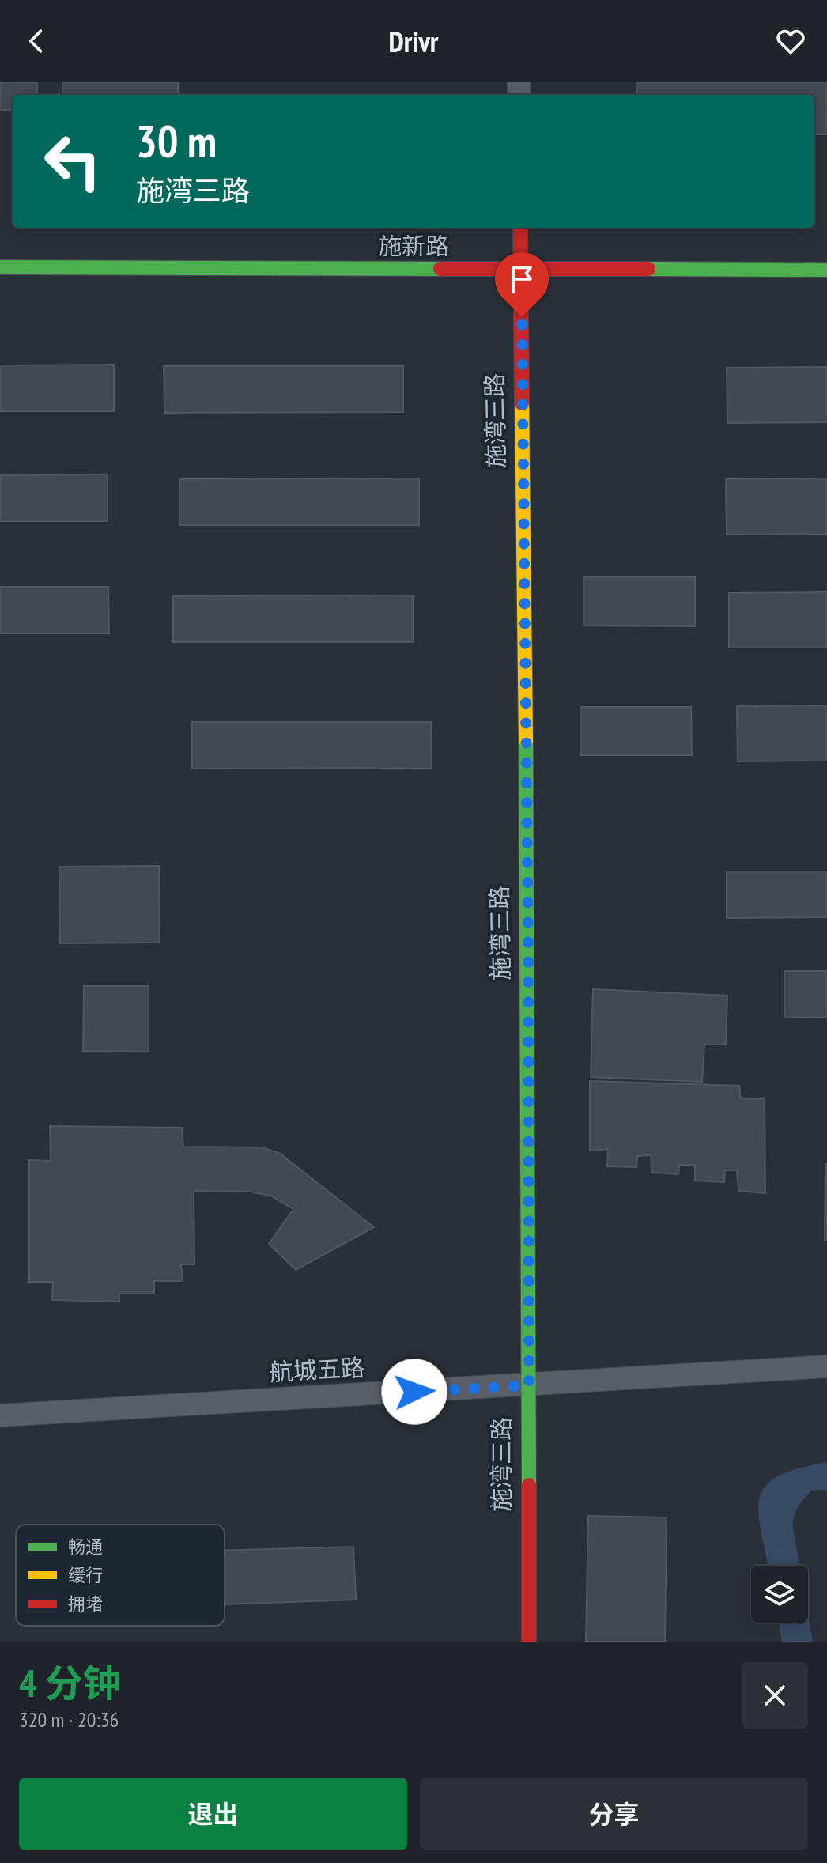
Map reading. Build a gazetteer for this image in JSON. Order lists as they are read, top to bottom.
{
  "streets": {
    "street": ["施新路", "施湾三路", "航城五路"]
  },
  "crossings": [
    ["施新路", "施湾三路"],
    ["施湾三路", "航城五路"]
  ],
  "legend": ["畅通", "缓行", "拥堵"],
  "page": {
    "header": "Drivr",
    "turn": ["30 m", "施湾三路"],
    "heading": ["4 分钟", "320 m · 20:36"],
    "buttons": ["退出", "分享"]
  }
}
